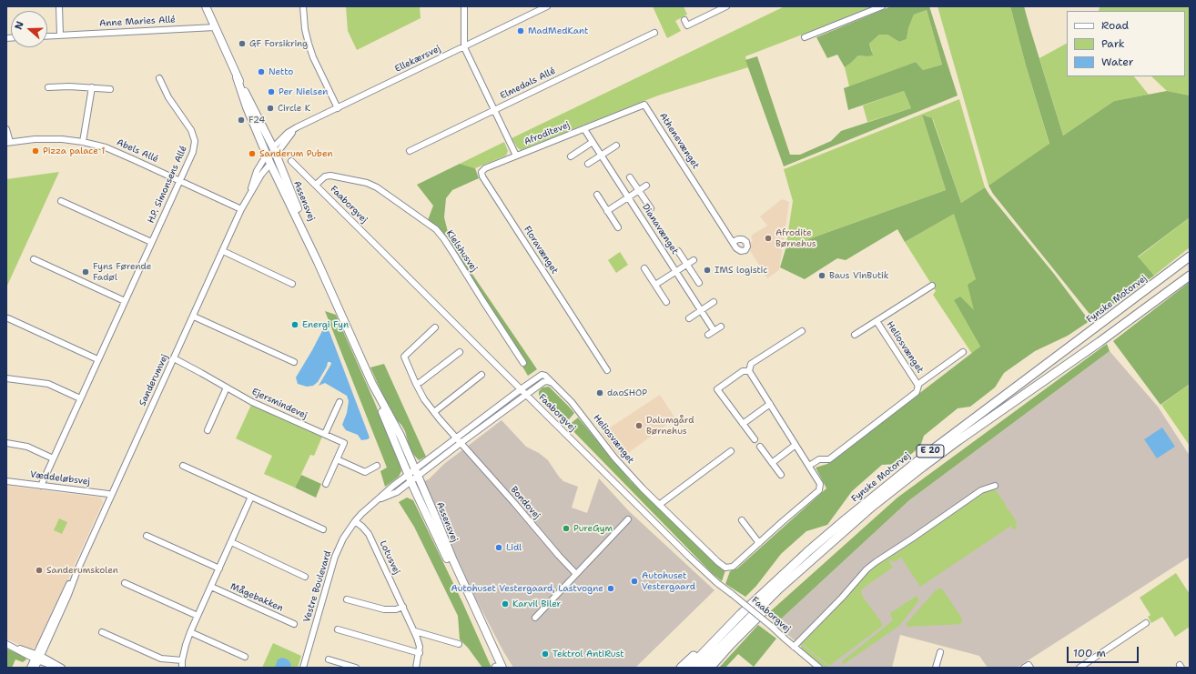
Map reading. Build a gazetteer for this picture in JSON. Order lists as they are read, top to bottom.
{
  "streets": {
    "highway": ["Fynske Motorvej", "E 20"],
    "main road": ["Assensvej"],
    "street": [
      "Anne Maries Allé",
      "Ellekærsvej",
      "Elmedals Allé",
      "Afroditevej",
      "Athenevænget",
      "Abels Allé",
      "H.P. Simonsens Allé",
      "Faaborgvej",
      "Dianavænget",
      "Floravænget",
      "Kielshusvej",
      "Heliosvænget",
      "Sanderumvej",
      "Ejersmindevej",
      "Væddeløbsvej",
      "Bondovej",
      "Lotusvej",
      "Vestre Boulevard",
      "Mågebakken"
    ]
  },
  "crossings": [
    ["Ellekærsvej", "Assensvej"],
    ["Afroditevej", "Athenevænget"],
    ["Afroditevej", "Dianavænget"],
    ["Afroditevej", "Floravænget"],
    ["Athenevænget", "Dianavænget"],
    ["Abels Allé", "H.P. Simonsens Allé"],
    ["Abels Allé", "Sanderumvej"],
    ["H.P. Simonsens Allé", "Væddeløbsvej"],
    ["Assensvej", "Sanderumvej"],
    ["Assensvej", "Vestre Boulevard"],
    ["Faaborgvej", "Kielshusvej"],
    ["Faaborgvej", "Heliosvænget"],
    ["Faaborgvej", "Vestre Boulevard"],
    ["Heliosvænget", "Vestre Boulevard"],
    ["Sanderumvej", "Ejersmindevej"],
    ["Sanderumvej", "Væddeløbsvej"],
    ["Bondovej", "Vestre Boulevard"],
    ["Lotusvej", "Vestre Boulevard"]
  ],
  "places": [
    "MadMedKant",
    "GF Forsikring",
    "Netto",
    "Per Nielsen",
    "Circle K",
    "F24",
    "Pizza palace 1",
    "Sanderum Puben",
    "Afrodite Børnehus",
    "IMS logistic",
    "Fyns Førende Fadøl",
    "Baus VinButik",
    "Energi Fyn",
    "daoSHOP",
    "Dalumgård Børnehus",
    "PureGym",
    "Lidl",
    "Sanderumskolen",
    "Autohuset Vestergaard",
    "Autohuset Vestergaard, Lastvogne",
    "Karvil Biler",
    "Tektrol AntiRust"
  ],
  "legend": ["Road", "Park", "Water"],
  "scale_bar": "100 m",
  "north": "left"
}
